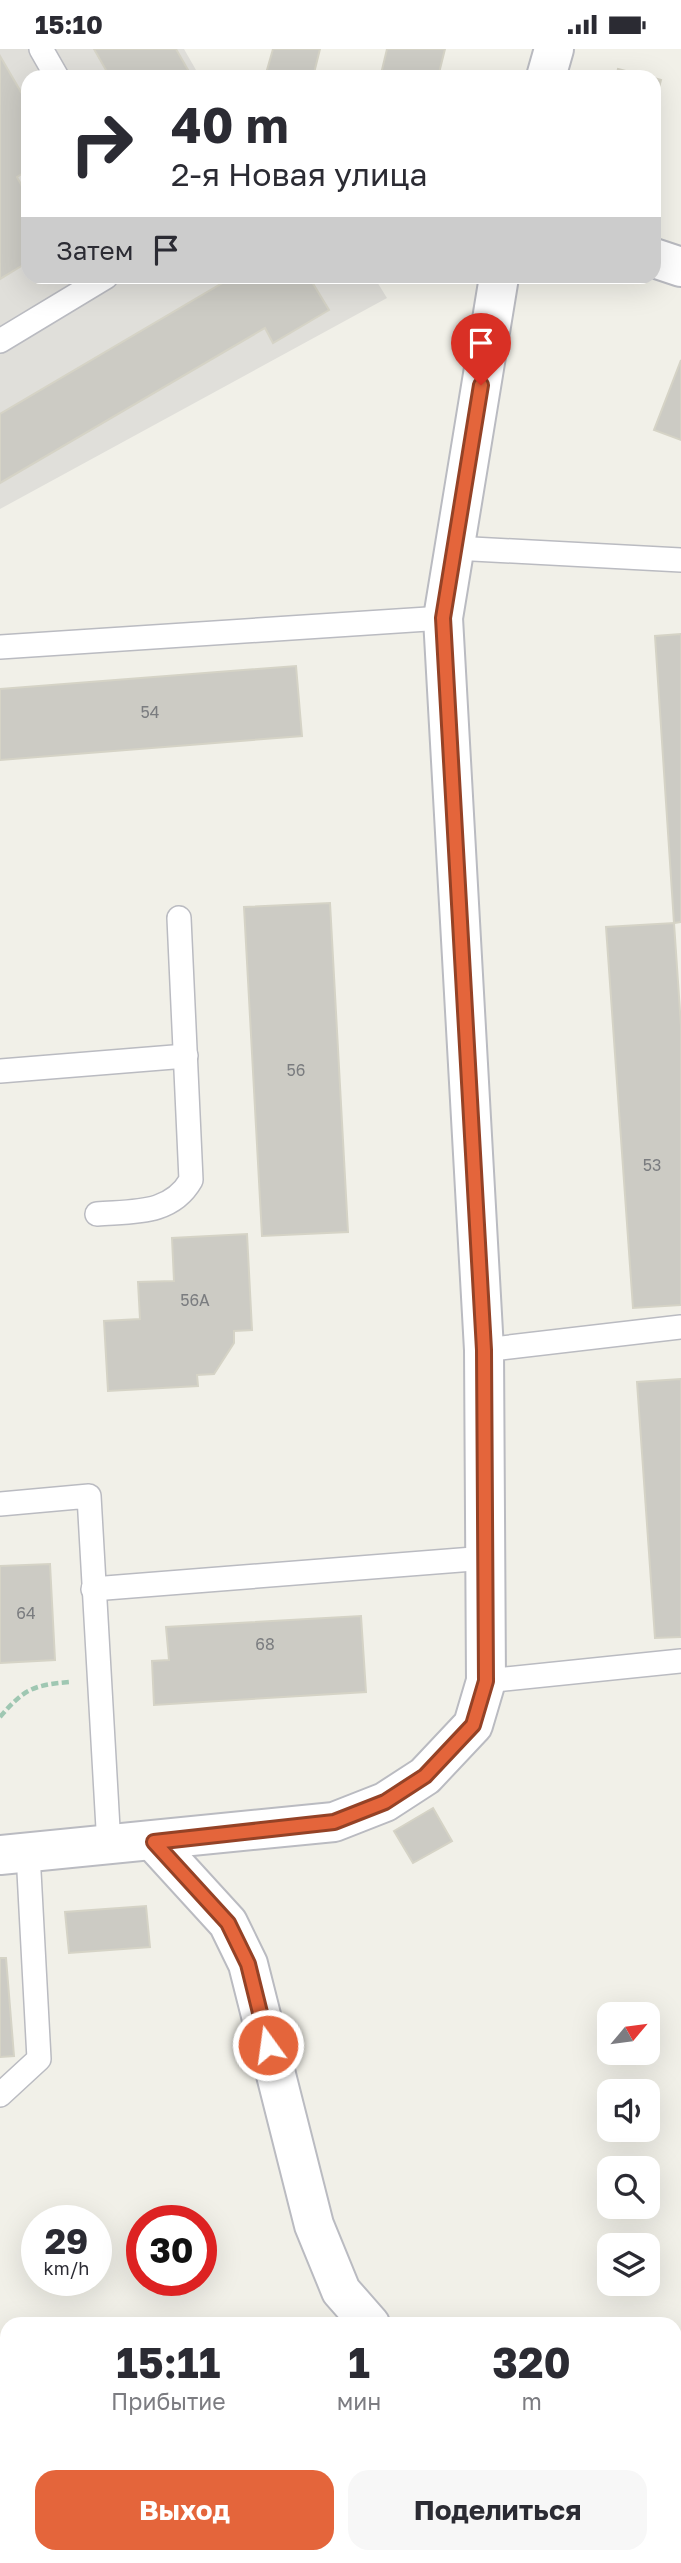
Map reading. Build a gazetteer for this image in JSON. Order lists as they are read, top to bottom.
{
  "house_numbers": [
    "54",
    "56",
    "53",
    "56А",
    "64",
    "68"
  ],
  "north": "top right",
  "page": {
    "status": "15:10",
    "turn": ["40 m", "2-я Новая улица"],
    "then": "Затем",
    "speed": "29 km/h",
    "limit": "30",
    "eta": [
      "15:11",
      "Прибытие",
      "1",
      "мин",
      "320",
      "m"
    ],
    "buttons": ["Выход", "Поделиться"]
  }
}
